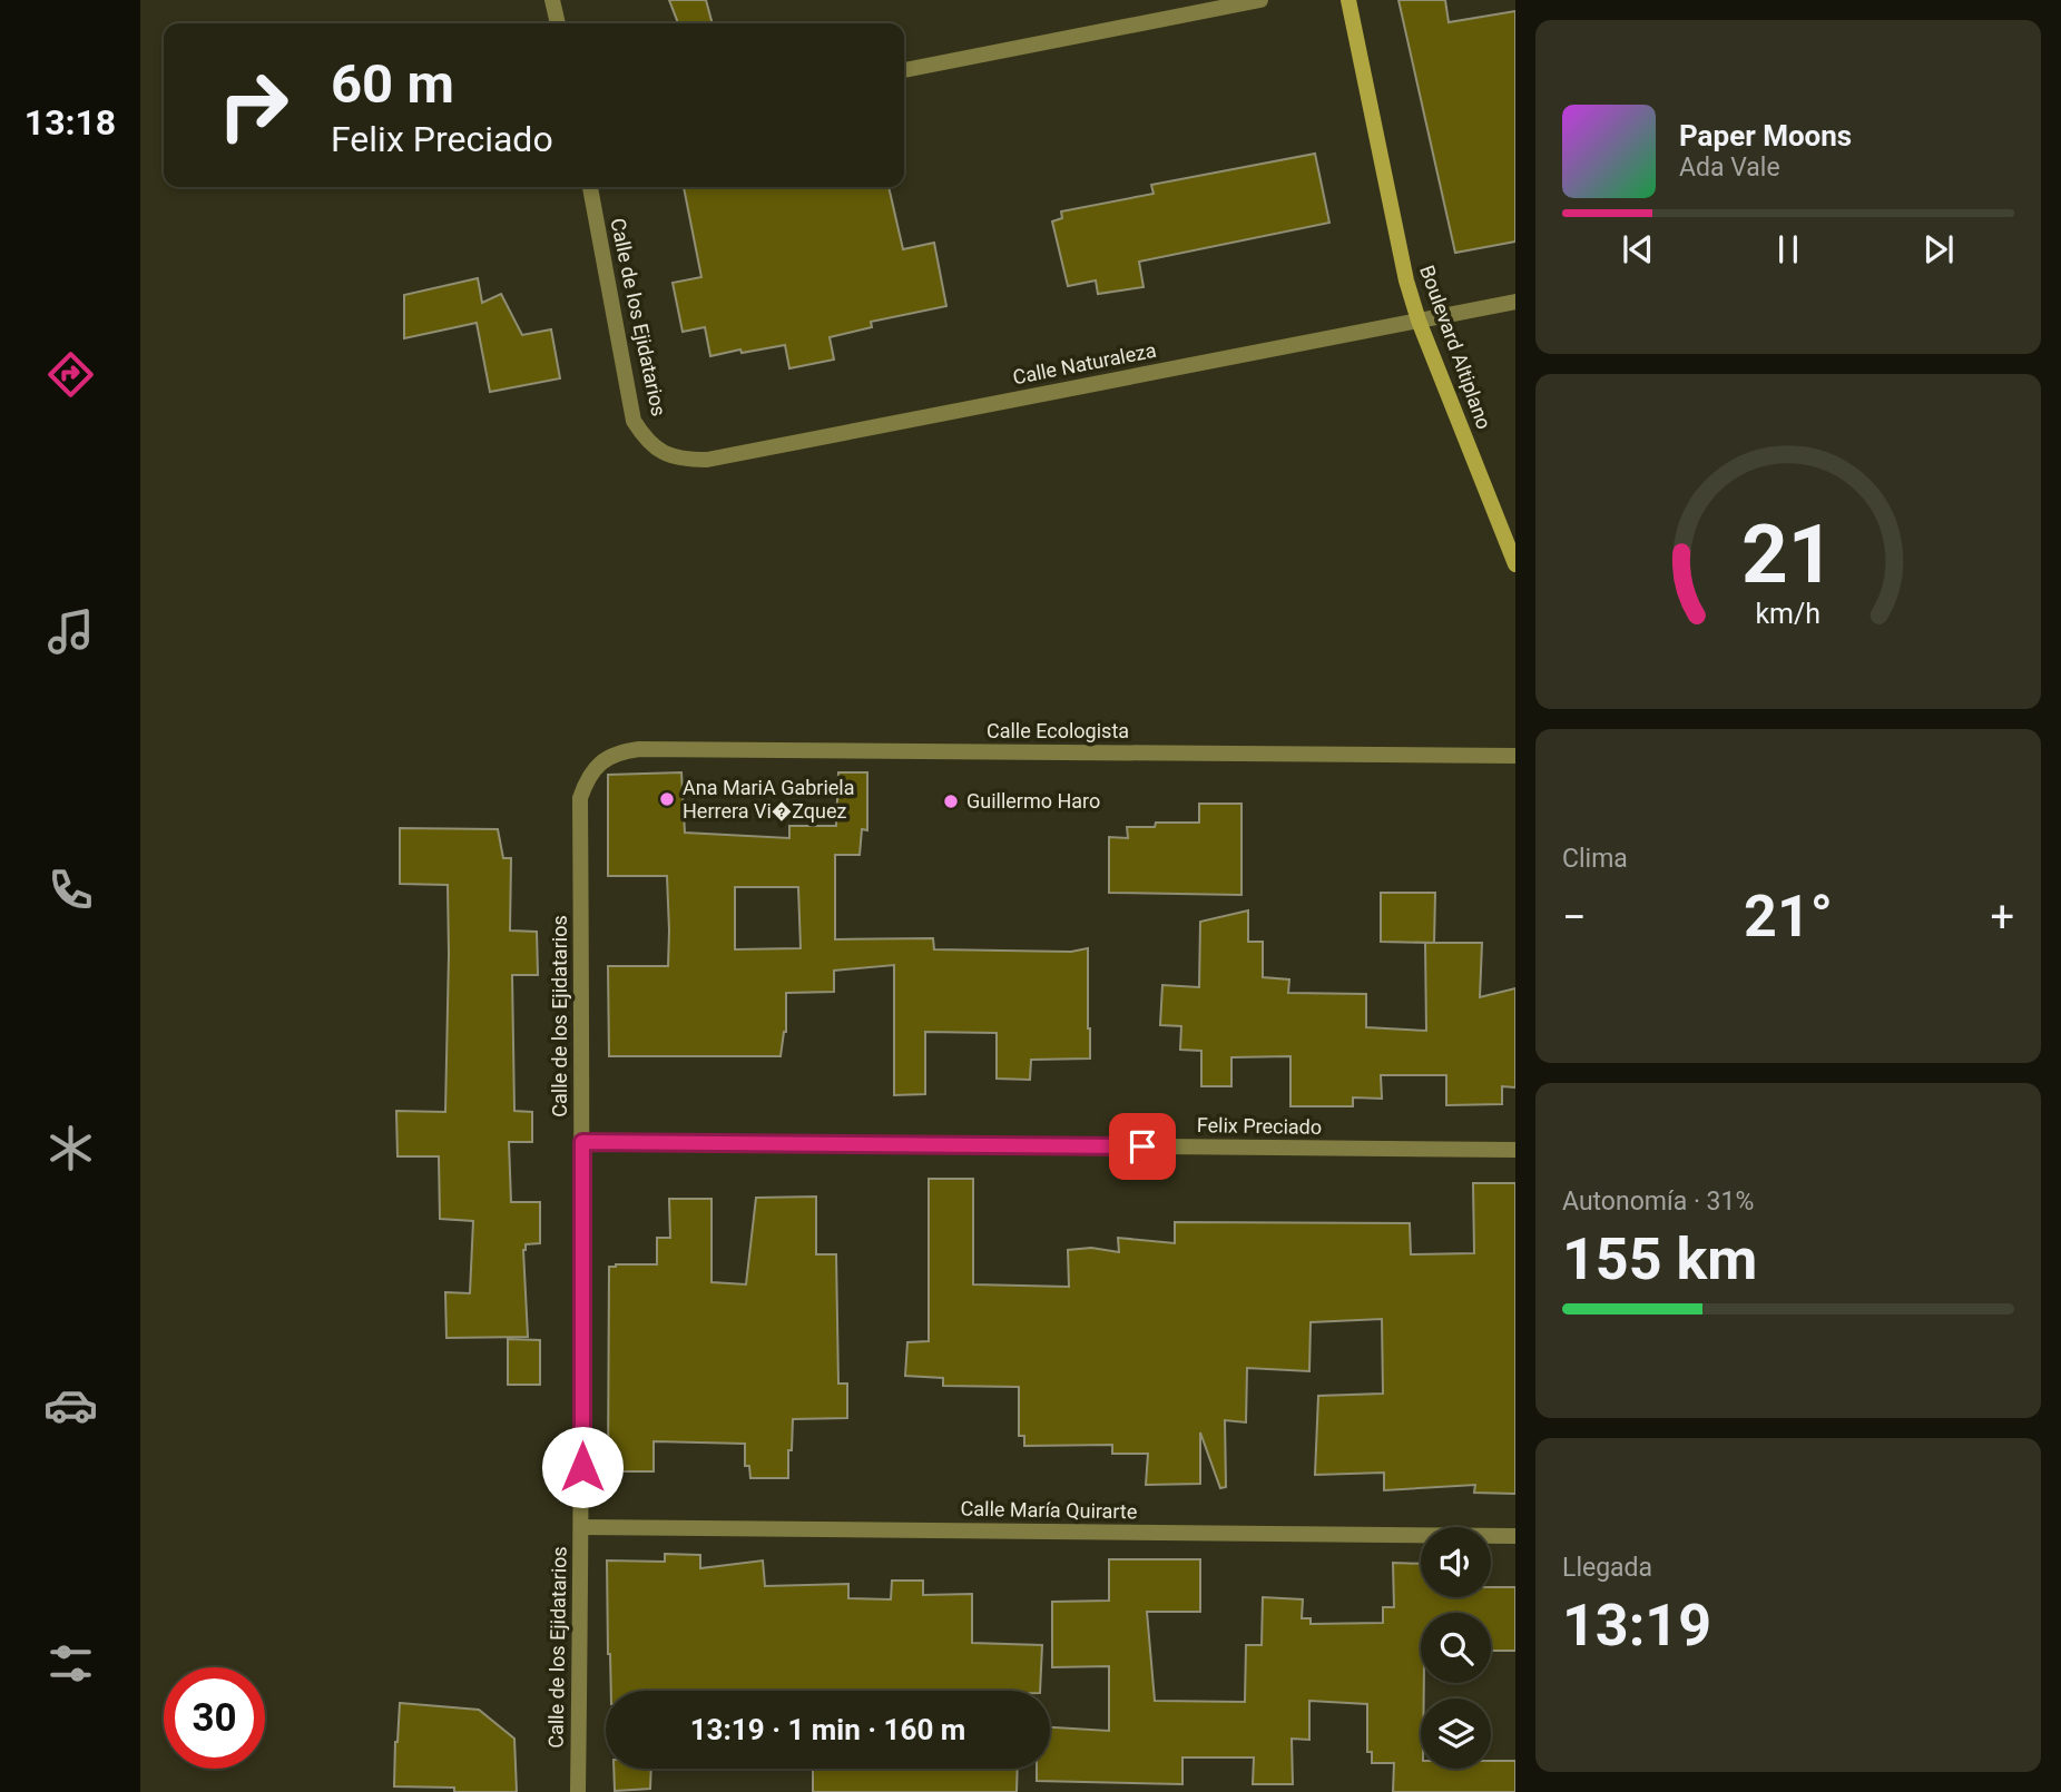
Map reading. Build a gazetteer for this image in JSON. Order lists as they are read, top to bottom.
{
  "streets": {
    "street": [
      "Calle de los Ejidatarios",
      "Boulevard Altiplano",
      "Calle Naturaleza",
      "Calle Ecologista",
      "Felix Preciado",
      "Calle María Quirarte"
    ]
  },
  "crossings": [
    ["Calle de los Ejidatarios", "Calle Naturaleza"],
    ["Calle de los Ejidatarios", "Calle Ecologista"],
    ["Calle de los Ejidatarios", "Felix Preciado"],
    ["Calle de los Ejidatarios", "Calle María Quirarte"],
    ["Boulevard Altiplano", "Calle Naturaleza"]
  ],
  "places": ["Ana MariA Gabriela Herrera Vi�Zquez", "Guillermo Haro"],
  "page": {
    "tabs": "13:18",
    "turn": ["60 m", "Felix Preciado"],
    "song": ["Paper Moons", "Ada Vale"],
    "tile": [
      "Clima",
      ["Autonomía · 31%", "155 km"],
      ["Llegada", "13:19"]
    ],
    "heat": ["−", "21°", "+"],
    "limit": "30",
    "trip": "13:19 · 1 min · 160 m",
    "gauge": ["21", "km/h"]
  }
}
